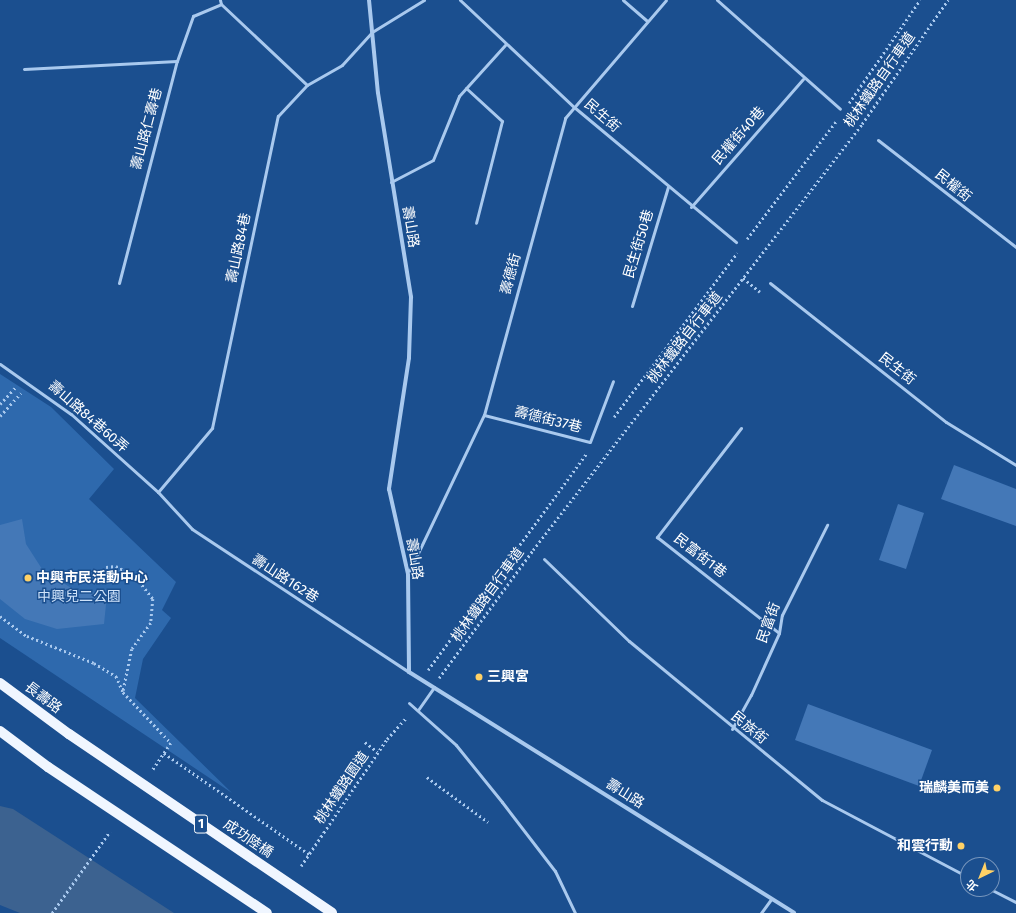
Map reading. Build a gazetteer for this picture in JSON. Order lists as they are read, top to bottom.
{
  "streets": {
    "main road": ["長壽路", "1", "成功陸橋"],
    "street": ["壽山路"],
    "lane": [
      "民生街",
      "壽山路仁壽巷",
      "民權街40巷",
      "民權街",
      "民生街50巷",
      "壽山路84巷",
      "壽德街",
      "壽山路84巷60弄",
      "壽德街37巷",
      "民富街1巷",
      "壽山路162巷",
      "民富街",
      "民族街"
    ],
    "path": ["桃林鐵路自行車道", "桃林鐵路園道"]
  },
  "crossings": [
    ["民生街", "民權街40巷"],
    ["民生街", "民生街50巷"],
    ["民生街", "壽德街"],
    ["壽山路", "壽山路84巷"],
    ["壽山路", "壽德街"],
    ["壽山路", "壽山路162巷"],
    ["壽山路84巷", "壽山路84巷60弄"],
    ["壽山路84巷", "壽山路162巷"],
    ["壽德街", "壽德街37巷"],
    ["壽山路84巷60弄", "壽山路162巷"],
    ["民富街1巷", "民富街"],
    ["民富街", "民族街"],
    ["長壽路", "成功陸橋"]
  ],
  "parks": ["中興兒二公園"],
  "places": [
    "中興市民活動中心",
    "三興宮",
    "瑞麟美而美",
    "和雲行動"
  ],
  "north": "bottom left"
}
